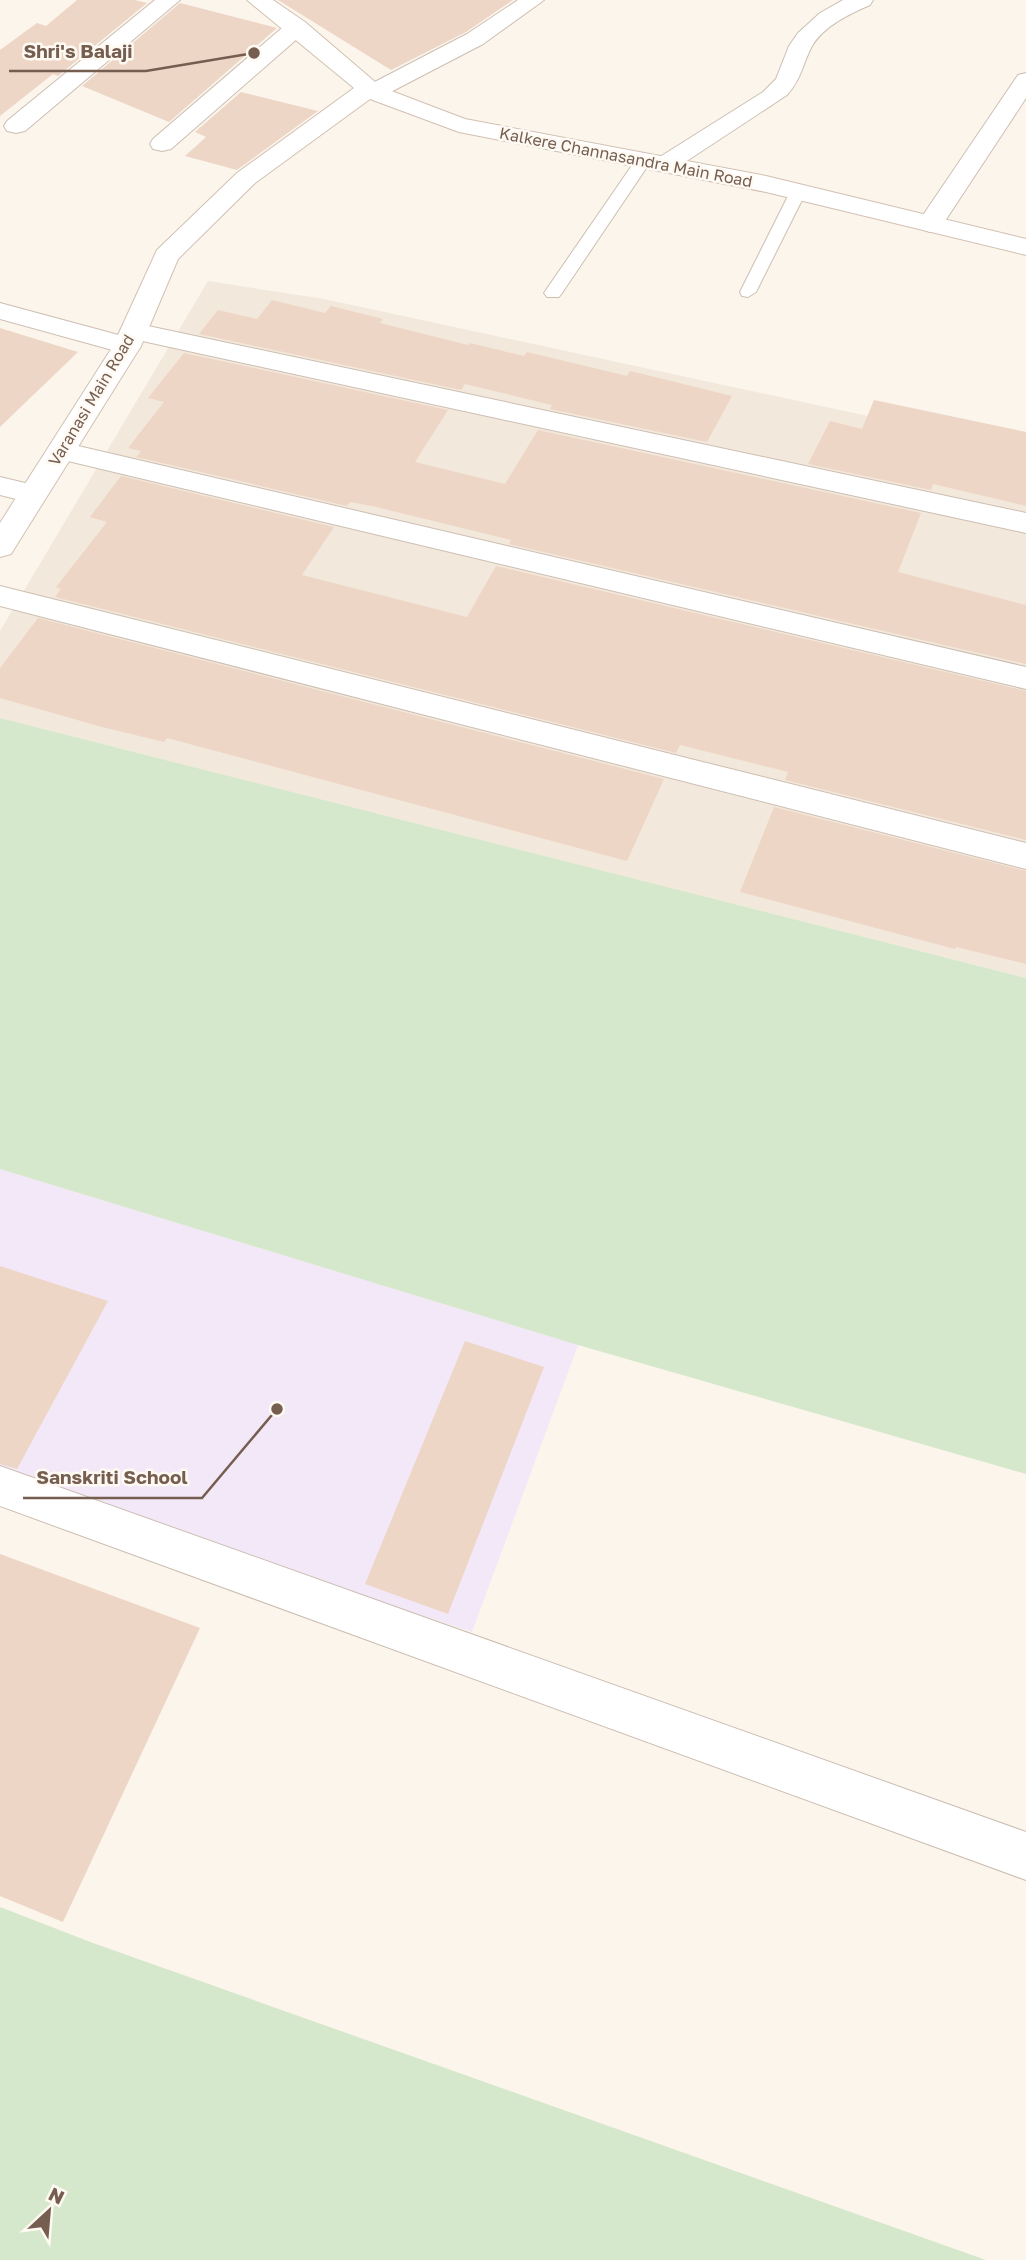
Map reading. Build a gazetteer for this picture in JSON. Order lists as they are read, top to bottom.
{
  "streets": {
    "street": ["Kalkere Channasandra Main Road", "Varanasi Main Road"]
  },
  "crossings": [
    ["Kalkere Channasandra Main Road", "Varanasi Main Road"]
  ],
  "places": ["Shri's Balaji", "Sanskriti School"],
  "north": "top right"
}
